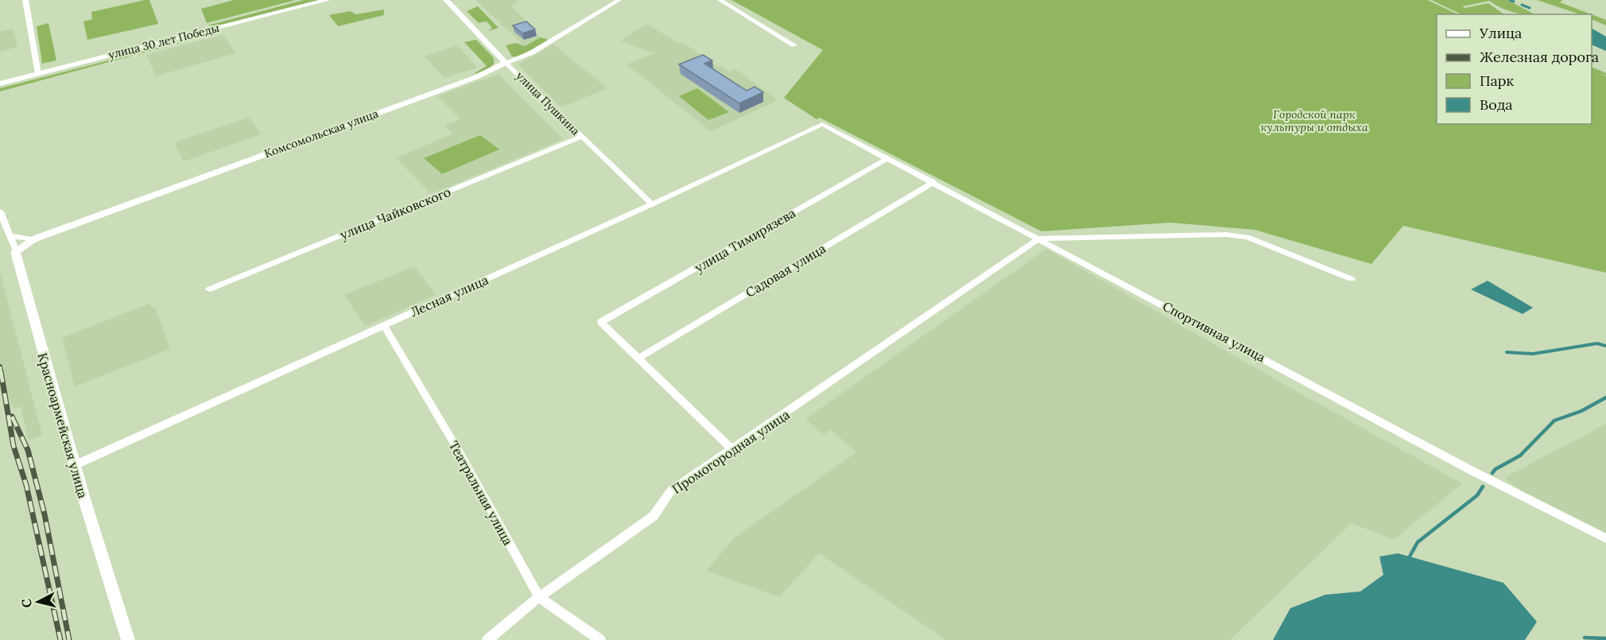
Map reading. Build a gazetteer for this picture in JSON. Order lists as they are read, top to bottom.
{
  "streets": {
    "main road": [
      "улица 30 лет Победы",
      "улица Пушкина",
      "Комсомольская улица",
      "Красноармейская улица"
    ],
    "street": [
      "улица Чайковского",
      "улица Тимирязева",
      "Садовая улица",
      "Лесная улица",
      "Спортивная улица",
      "Промогородная улица",
      "Театральная улица"
    ]
  },
  "crossings": [
    ["улица Пушкина", "Комсомольская улица"],
    ["улица Пушкина", "улица Чайковского"],
    ["улица Пушкина", "Лесная улица"],
    ["Комсомольская улица", "Красноармейская улица"],
    ["улица Тимирязева", "Садовая улица"],
    ["улица Тимирязева", "Спортивная улица"],
    ["Садовая улица", "Спортивная улица"],
    ["Лесная улица", "Спортивная улица"],
    ["Лесная улица", "Красноармейская улица"],
    ["Лесная улица", "Театральная улица"],
    ["Спортивная улица", "Промогородная улица"],
    ["Промогородная улица", "Театральная улица"]
  ],
  "parks": ["Городской парк культуры и отдыха"],
  "legend": [
    "Улица",
    "Железная дорога",
    "Парк",
    "Вода"
  ],
  "north": "left"
}
